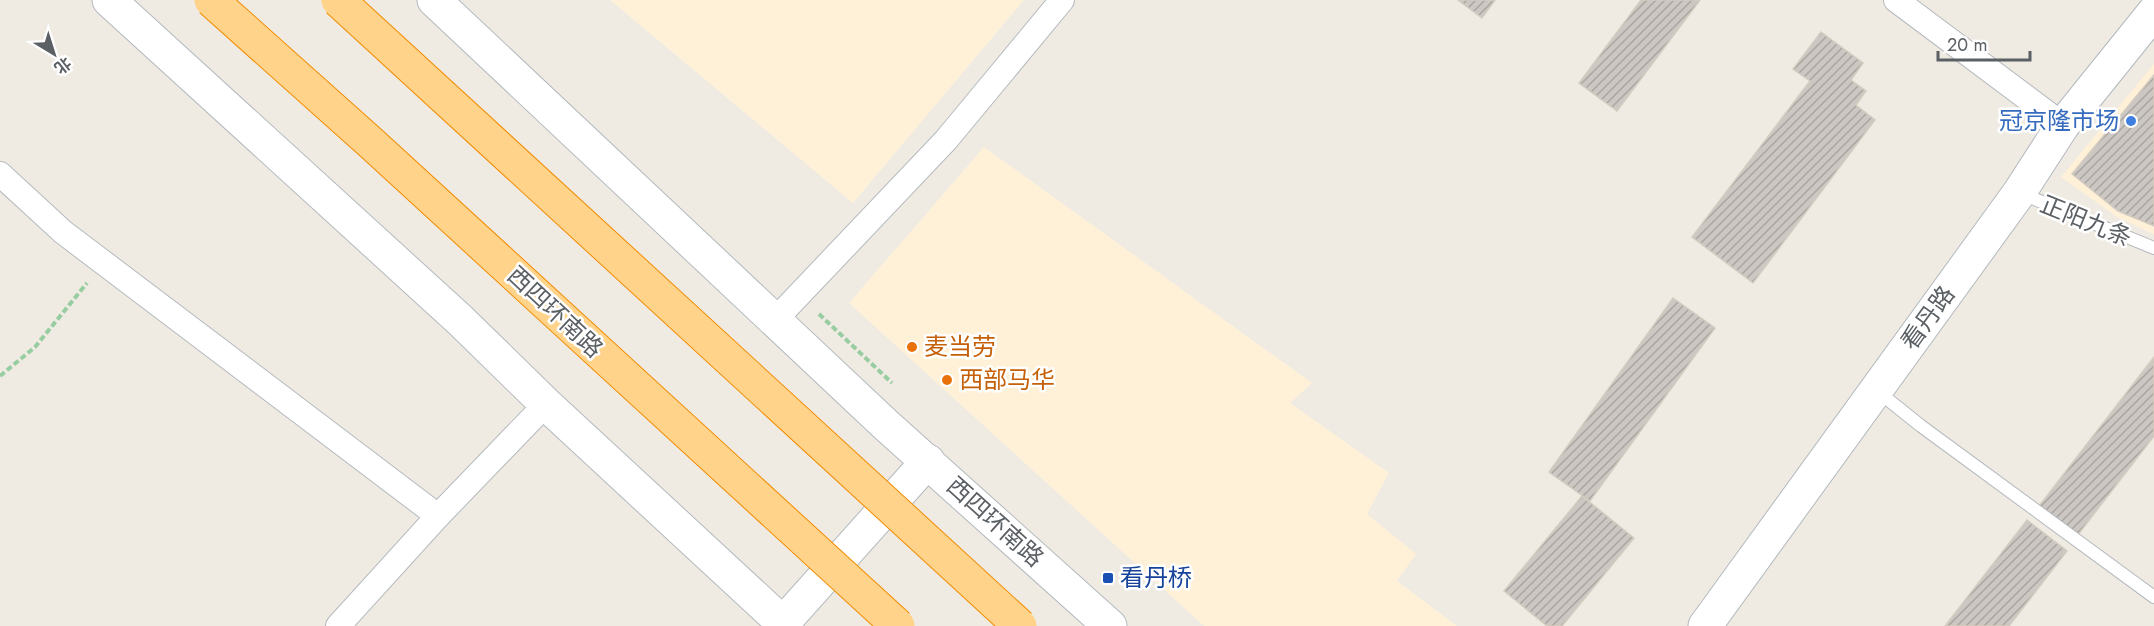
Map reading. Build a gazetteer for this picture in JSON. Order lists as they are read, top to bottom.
{
  "streets": {
    "highway": ["西四环南路"],
    "street": ["看丹路"],
    "lane": ["正阳九条"]
  },
  "crossings": [
    ["正阳九条", "看丹路"]
  ],
  "places": {
    "other": ["冠京隆市场", "麦当劳", "西部马华"],
    "transit": ["看丹桥"]
  },
  "scale_bar": "20 m",
  "north": "bottom right"
}
